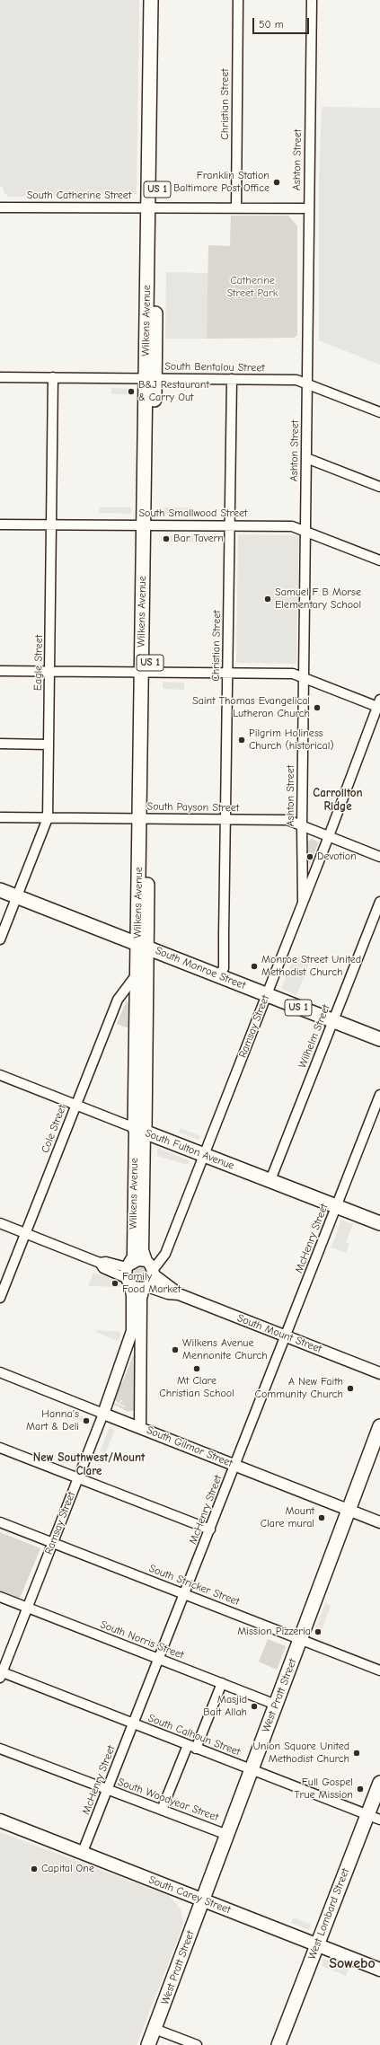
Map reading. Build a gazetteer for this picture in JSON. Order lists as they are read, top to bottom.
{
  "streets": {
    "main road": [
      "US 1",
      "Wilkens Avenue",
      "South Monroe Street",
      "South Fulton Avenue",
      "West Pratt Street",
      "South Carey Street",
      "West Lombard Street"
    ],
    "street": [
      "Christian Street",
      "Ashton Street",
      "South Catherine Street",
      "South Bentalou Street",
      "South Smallwood Street",
      "Eagle Street",
      "South Payson Street",
      "Ramsay Street",
      "Wilhelm Street",
      "Cole Street",
      "McHenry Street",
      "South Mount Street",
      "South Gilmor Street",
      "South Stricker Street",
      "South Norris Street",
      "South Calhoun Street",
      "South Woodyear Street"
    ]
  },
  "crossings": [
    ["Christian Street", "South Catherine Street"],
    ["Christian Street", "South Bentalou Street"],
    ["Christian Street", "South Smallwood Street"],
    ["Christian Street", "South Payson Street"],
    ["Christian Street", "South Monroe Street"],
    ["Ashton Street", "South Catherine Street"],
    ["Ashton Street", "South Bentalou Street"],
    ["Ashton Street", "South Smallwood Street"],
    ["Ashton Street", "South Payson Street"],
    ["Ashton Street", "Ramsay Street"],
    ["South Catherine Street", "Wilkens Avenue"],
    ["Wilkens Avenue", "South Bentalou Street"],
    ["Wilkens Avenue", "South Smallwood Street"],
    ["Wilkens Avenue", "South Payson Street"],
    ["Wilkens Avenue", "South Monroe Street"],
    ["Wilkens Avenue", "Ramsay Street"],
    ["Wilkens Avenue", "Cole Street"],
    ["Wilkens Avenue", "South Fulton Avenue"],
    ["Wilkens Avenue", "South Mount Street"],
    ["South Bentalou Street", "Eagle Street"],
    ["South Smallwood Street", "Eagle Street"],
    ["Eagle Street", "South Payson Street"],
    ["Eagle Street", "South Monroe Street"],
    ["South Payson Street", "Ramsay Street"],
    ["South Monroe Street", "Ramsay Street"],
    ["South Monroe Street", "Wilhelm Street"],
    ["Ramsay Street", "South Fulton Avenue"],
    ["Ramsay Street", "South Mount Street"],
    ["Ramsay Street", "South Gilmor Street"],
    ["Ramsay Street", "South Stricker Street"],
    ["Ramsay Street", "South Norris Street"],
    ["Ramsay Street", "South Calhoun Street"],
    ["Wilhelm Street", "South Fulton Avenue"],
    ["Cole Street", "South Fulton Avenue"],
    ["South Fulton Avenue", "McHenry Street"],
    ["McHenry Street", "South Mount Street"],
    ["McHenry Street", "South Gilmor Street"],
    ["McHenry Street", "South Stricker Street"],
    ["McHenry Street", "South Norris Street"],
    ["McHenry Street", "South Calhoun Street"],
    ["McHenry Street", "South Woodyear Street"],
    ["McHenry Street", "South Carey Street"],
    ["South Gilmor Street", "West Pratt Street"],
    ["South Stricker Street", "West Pratt Street"],
    ["South Norris Street", "West Pratt Street"],
    ["West Pratt Street", "South Calhoun Street"],
    ["West Pratt Street", "South Woodyear Street"],
    ["West Pratt Street", "South Carey Street"],
    ["South Calhoun Street", "West Lombard Street"],
    ["South Carey Street", "West Lombard Street"]
  ],
  "districts": ["Carrollton Ridge", "New Southwest/Mount Clare", "Sowebo"],
  "parks": ["Catherine Street Park"],
  "places": [
    "Franklin Station Baltimore Post Office",
    "B&J Restaurant & Carry Out",
    "Bar Tavern",
    "Samuel F B Morse Elementary School",
    "Saint Thomas Evangelical Lutheran Church",
    "Pilgrim Holiness Church (historical)",
    "Devotion",
    "Monroe Street United Methodist Church",
    "Family Food Market",
    "Wilkens Avenue Mennonite Church",
    "Mt Clare Christian School",
    "A New Faith Community Church",
    "Hanna's Mart & Deli",
    "Mount Clare mural",
    "Mission Pizzeria",
    "Masjid Bait Allah",
    "Union Square United Methodist Church",
    "Full Gospel True Mission",
    "Capital One"
  ],
  "scale_bar": "50 m"
}
